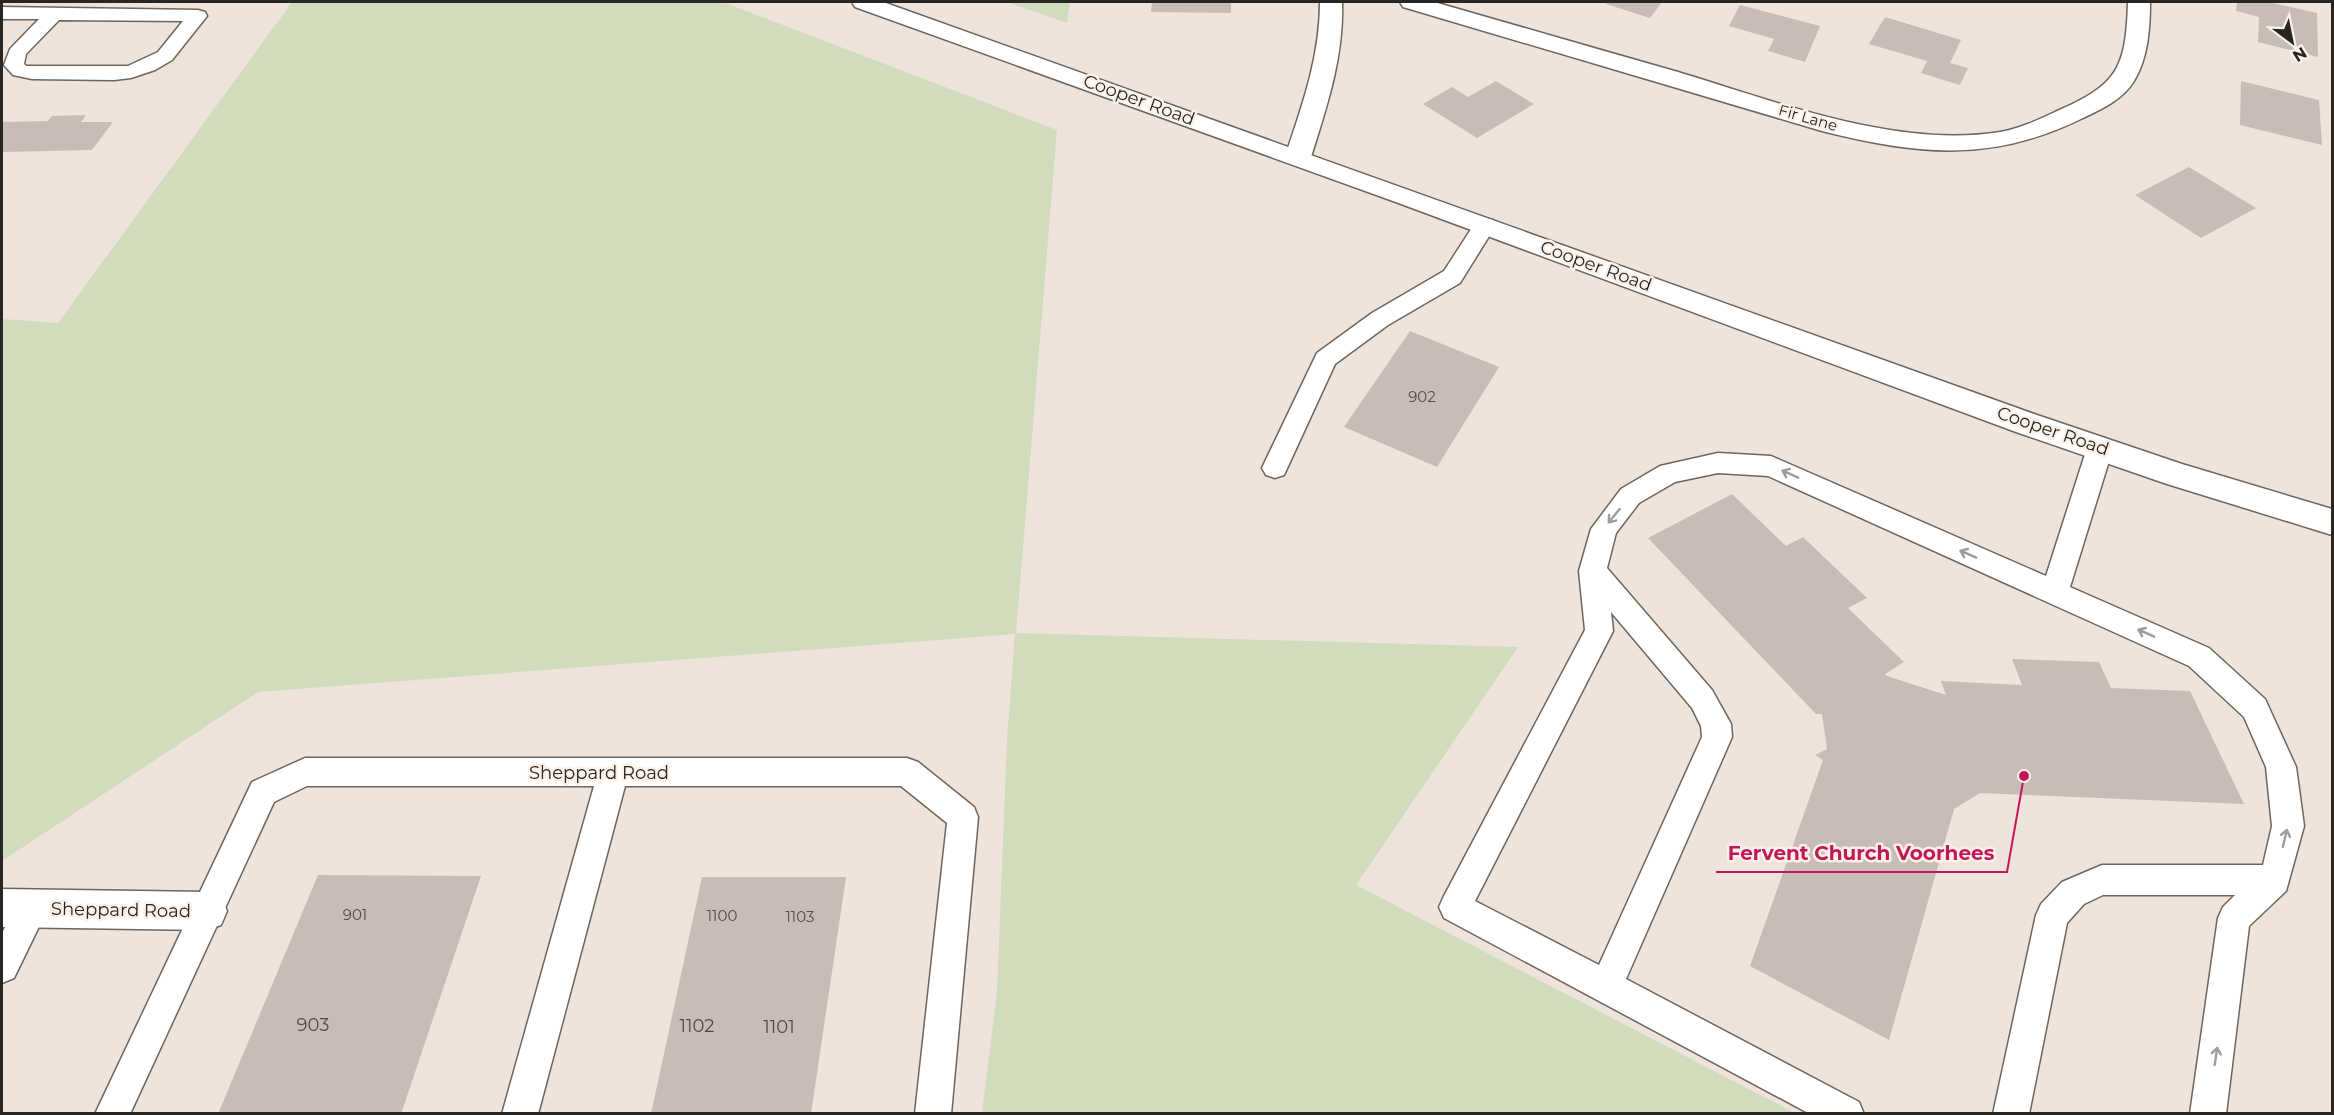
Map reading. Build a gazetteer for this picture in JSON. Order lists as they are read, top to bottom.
{
  "streets": {
    "street": ["Cooper Road", "Fir Lane", "Sheppard Road"]
  },
  "places": ["Fervent Church Voorhees"],
  "house_numbers": [
    "902",
    "901",
    "1100",
    "1103",
    "903",
    "1102",
    "1101"
  ],
  "north": "bottom right"
}
